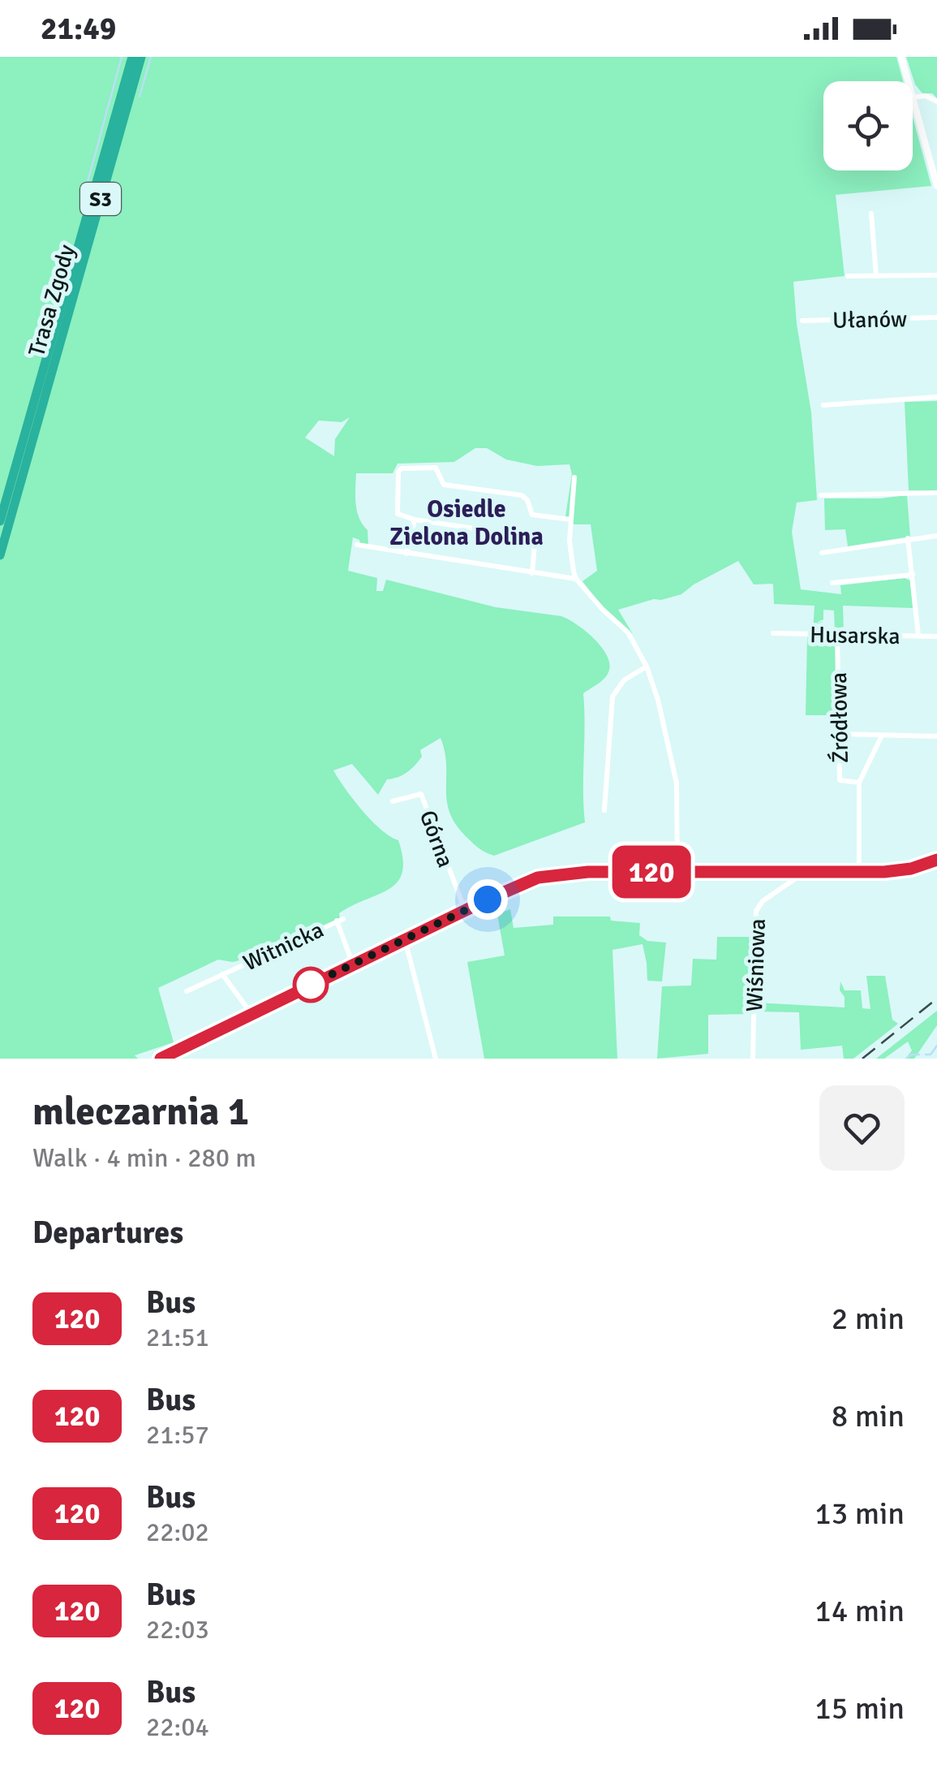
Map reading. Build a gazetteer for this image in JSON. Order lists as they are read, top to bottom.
{
  "streets": {
    "highway": ["S3", "Trasa Zgody"],
    "street": [
      "Ułanów",
      "Husarska",
      "Źródłowa",
      "Górna",
      "Witnicka",
      "Wiśniowa"
    ]
  },
  "crossings": [
    ["Husarska", "Źródłowa"]
  ],
  "districts": ["Osiedle Zielona Dolina"],
  "lines": ["bus line 120"],
  "page": {
    "status": "21:49",
    "on_map": "120",
    "heading": [
      ["mleczarnia 1", "Walk · 4 min · 280 m"],
      "Departures"
    ],
    "list": [
      {
        "mark": "120",
        "name": "Bus",
        "note": "21:51",
        "value": "2 min"
      },
      {
        "mark": "120",
        "name": "Bus",
        "note": "21:57",
        "value": "8 min"
      },
      {
        "mark": "120",
        "name": "Bus",
        "note": "22:02",
        "value": "13 min"
      },
      {
        "mark": "120",
        "name": "Bus",
        "note": "22:03",
        "value": "14 min"
      },
      {
        "mark": "120",
        "name": "Bus",
        "note": "22:04",
        "value": "15 min"
      }
    ]
  }
}
